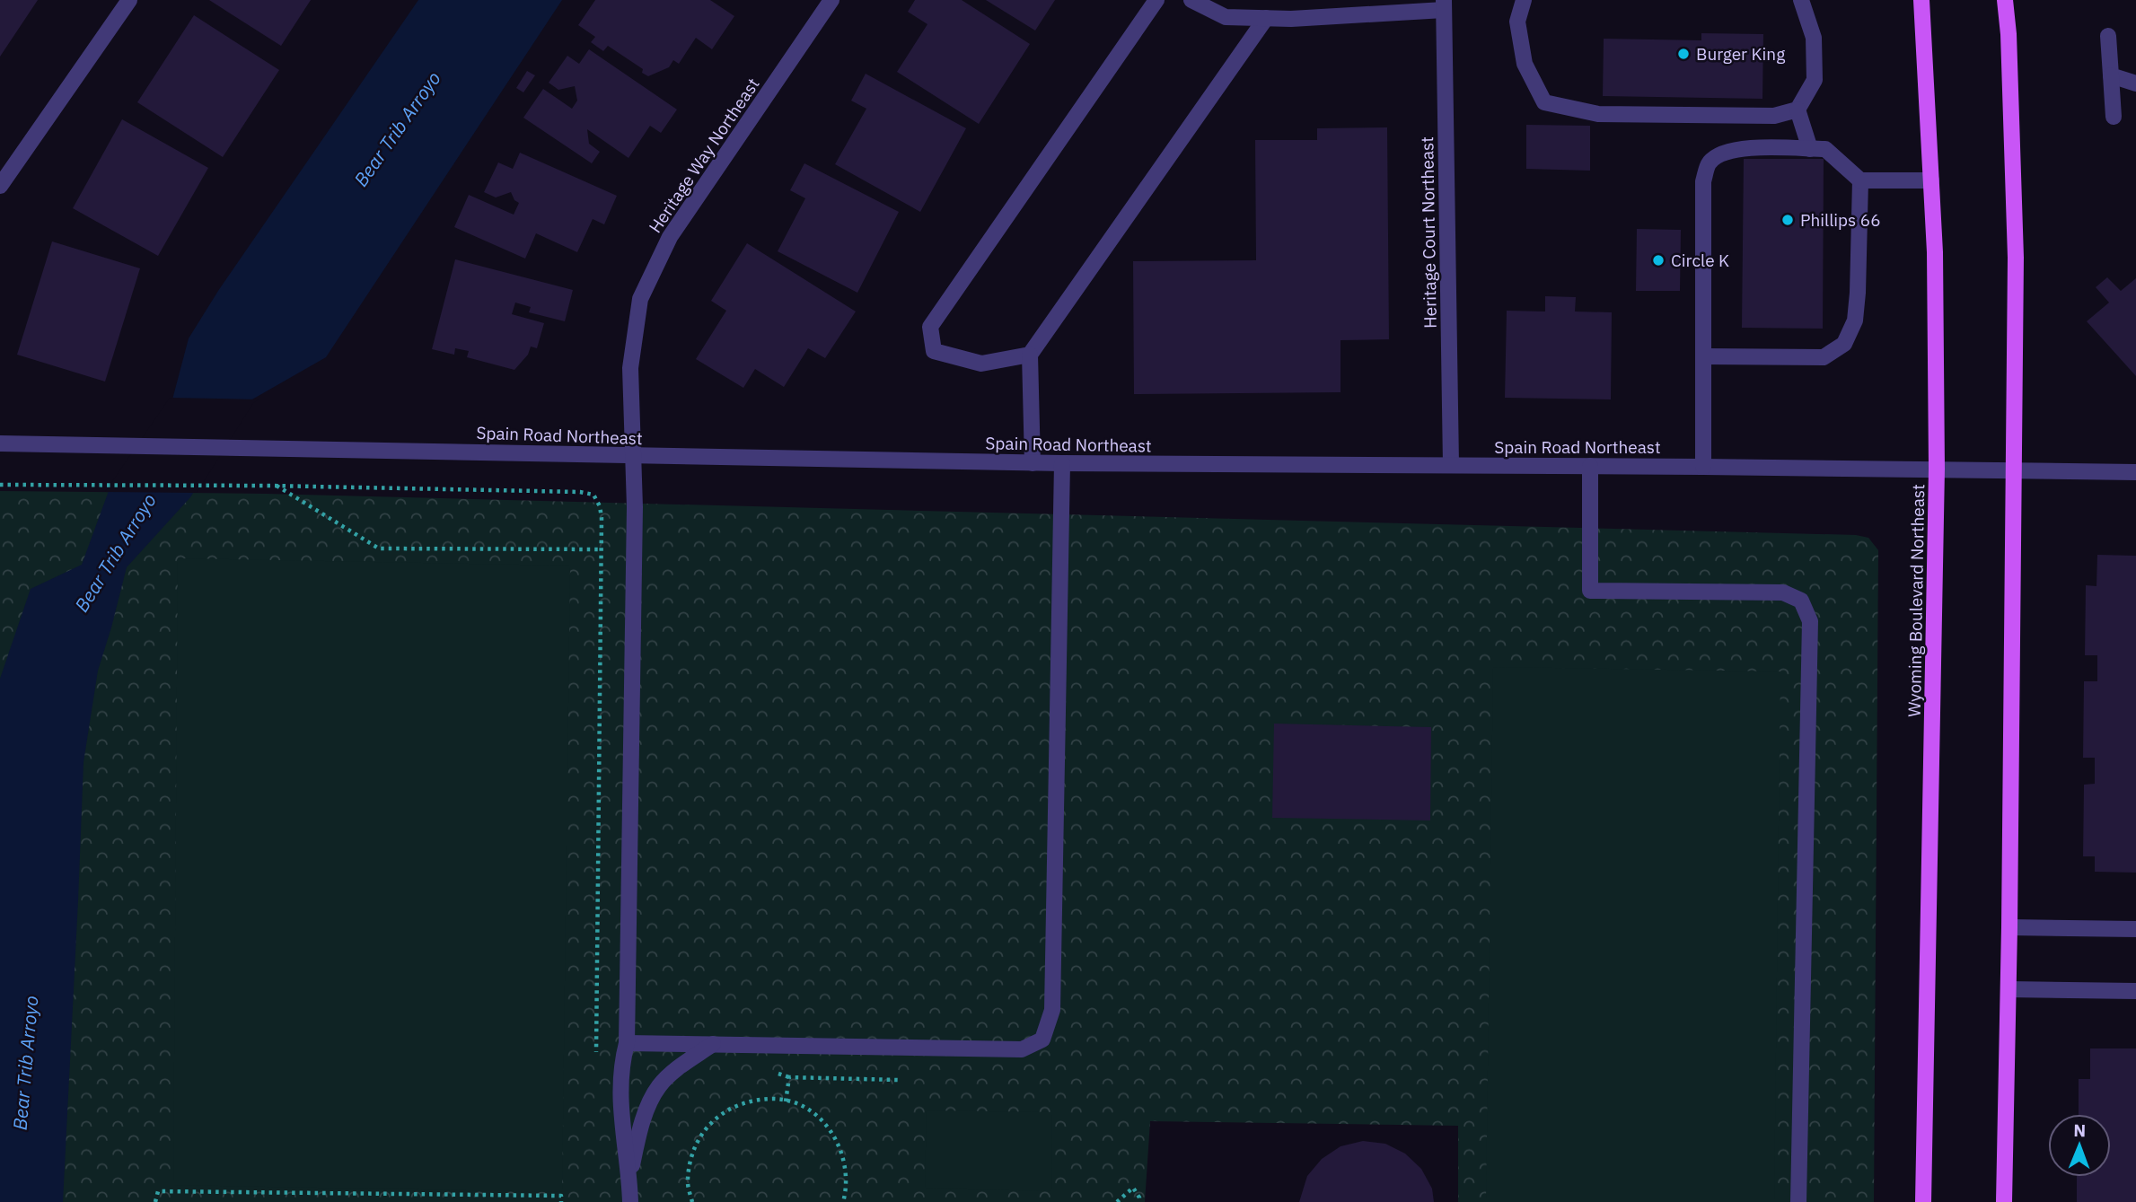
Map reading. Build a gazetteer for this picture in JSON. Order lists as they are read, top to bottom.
{
  "streets": {
    "main road": ["Wyoming Boulevard Northeast"],
    "street": ["Heritage Way Northeast", "Heritage Court Northeast", "Spain Road Northeast"]
  },
  "crossings": [
    ["Heritage Way Northeast", "Spain Road Northeast"],
    ["Heritage Court Northeast", "Spain Road Northeast"],
    ["Spain Road Northeast", "Wyoming Boulevard Northeast"]
  ],
  "water": ["Bear Trib Arroyo"],
  "places": ["Burger King", "Phillips 66", "Circle K"],
  "north": "top"
}
